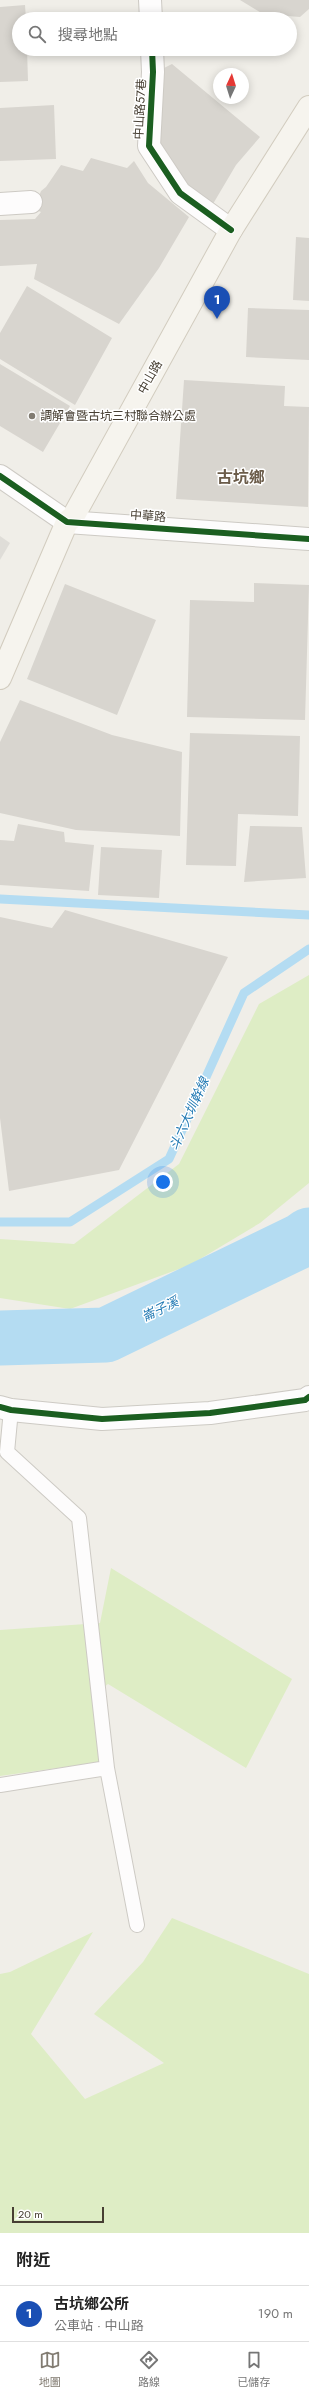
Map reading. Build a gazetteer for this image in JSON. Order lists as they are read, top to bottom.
{
  "streets": {
    "main road": ["中山路"],
    "street": ["中山路57巷", "中華路"]
  },
  "crossings": [
    ["中山路57巷", "中山路"],
    ["中山路", "中華路"]
  ],
  "districts": ["古坑鄉"],
  "water": ["斗六大圳幹線", "崙子溪"],
  "places": ["調解會暨古坑三村聯合辦公處"],
  "scale_bar": "20 m",
  "north": "top",
  "page": {
    "search": "搜尋地點",
    "pins": "1",
    "scale": "20 m",
    "heading": "附近",
    "list": [
      {
        "mark": "1",
        "name": "古坑鄉公所",
        "note": "公車站 · 中山路",
        "value": "190 m"
      }
    ],
    "nav": ["地圖", "路線", "已儲存"]
  }
}
